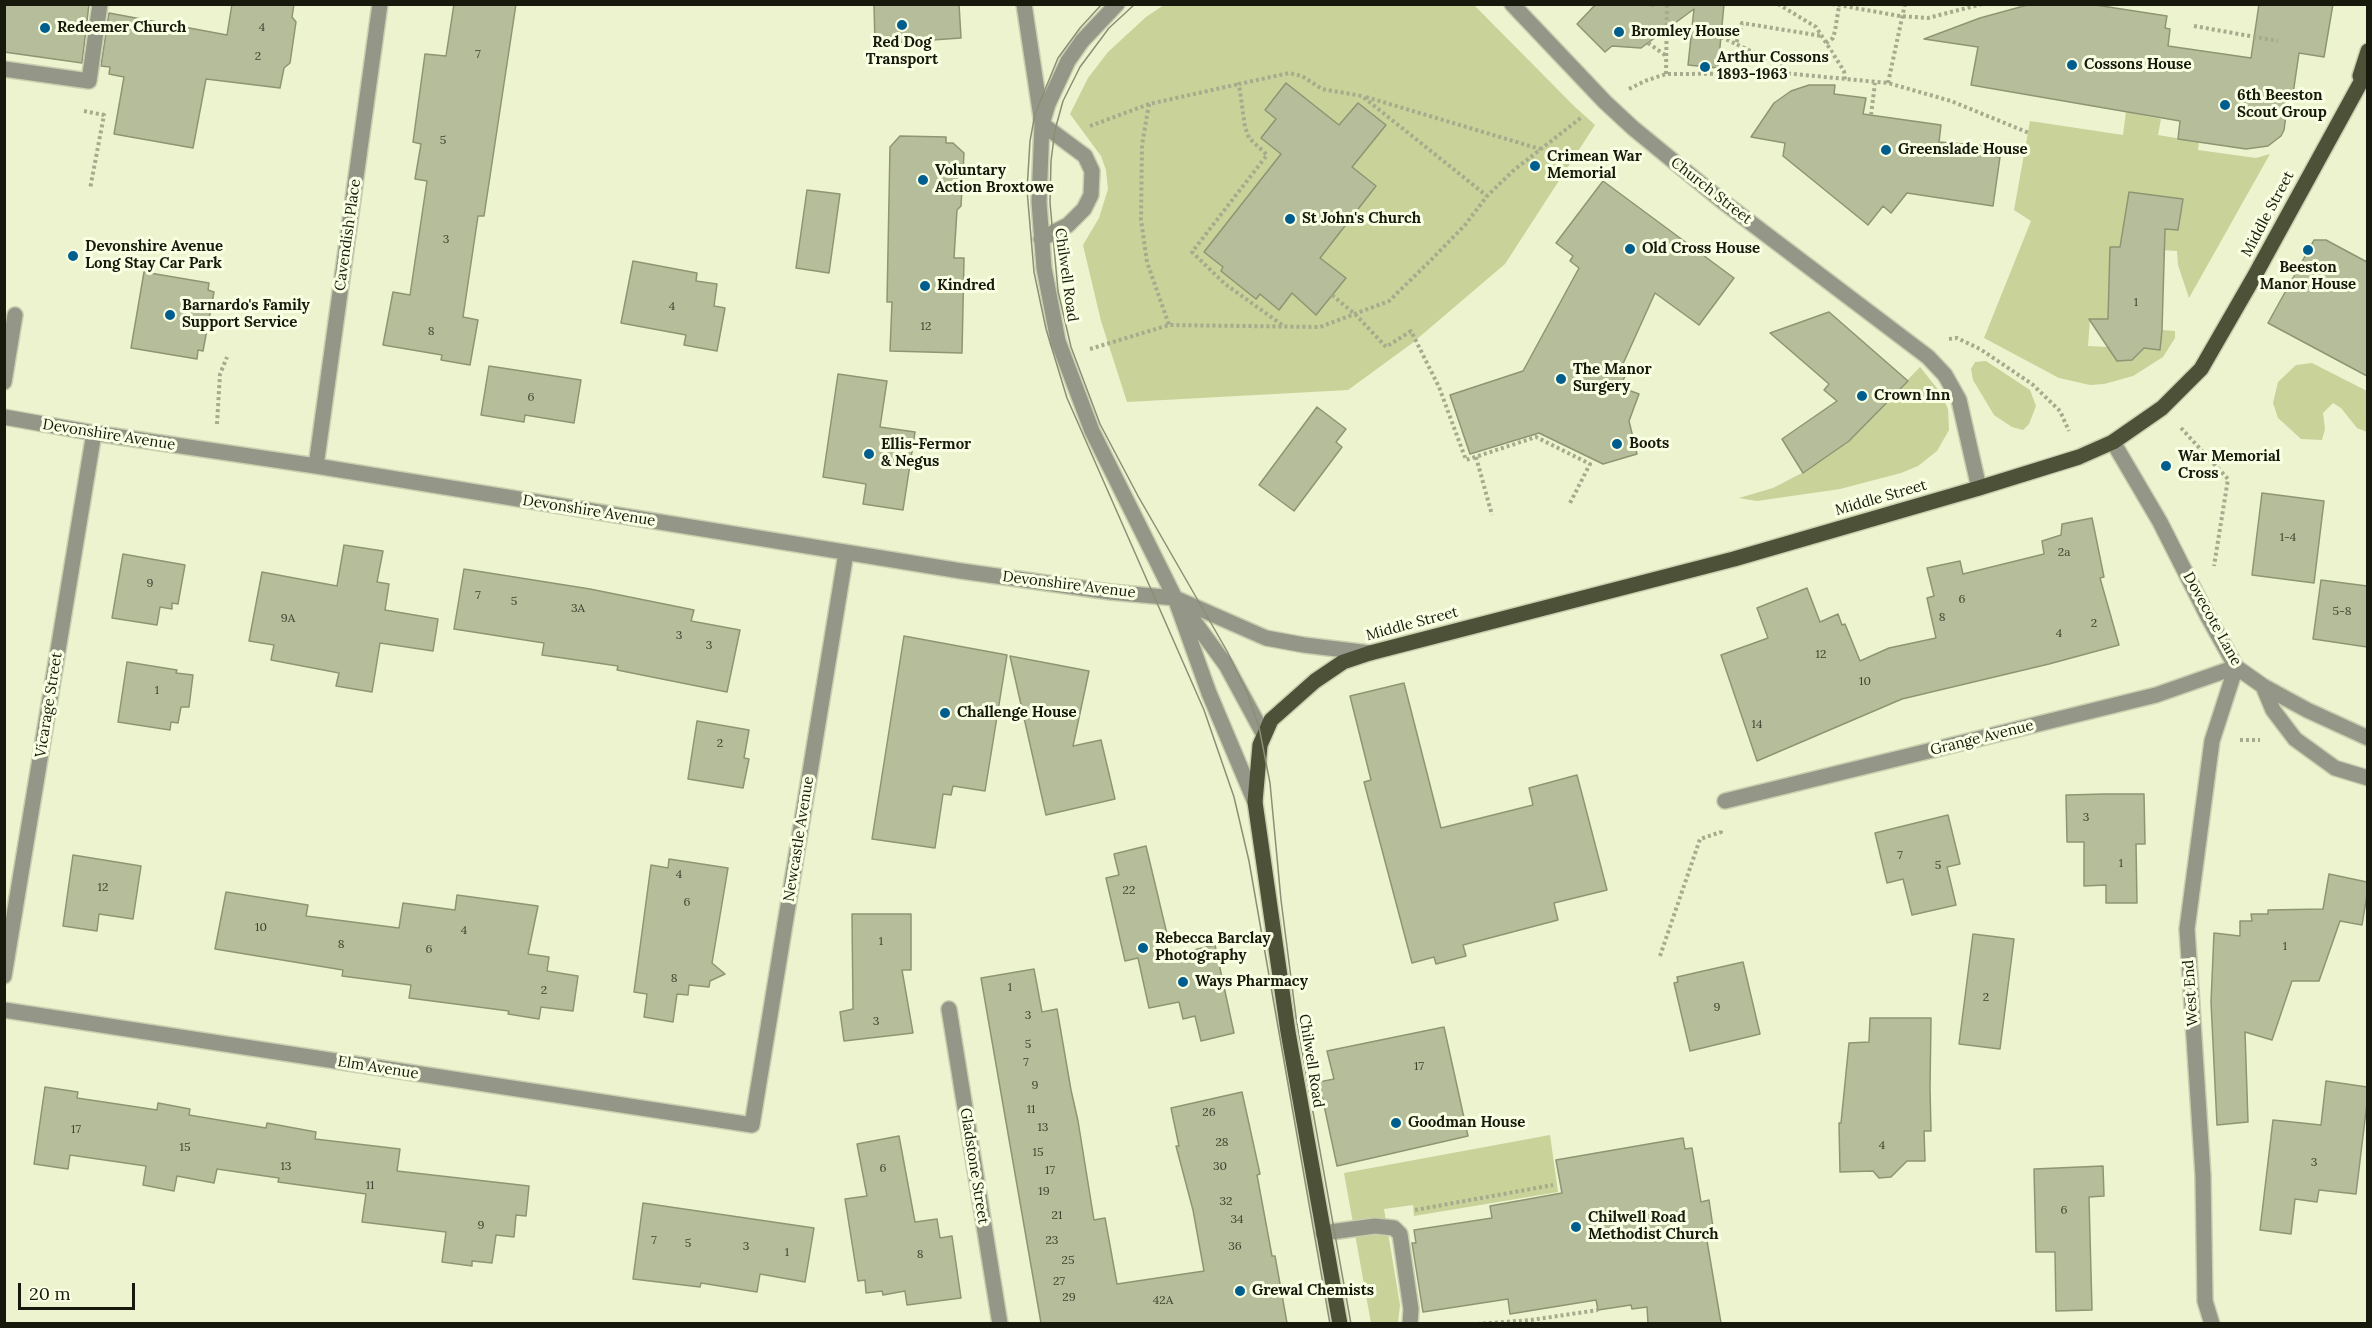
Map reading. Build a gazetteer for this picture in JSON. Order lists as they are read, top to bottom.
{
  "streets": {
    "main road": ["Middle Street", "Chilwell Road"],
    "street": [
      "Church Street",
      "Cavendish Place",
      "Devonshire Avenue",
      "Dovecote Lane",
      "Vicarage Street",
      "Grange Avenue",
      "Newcastle Avenue",
      "West End",
      "Elm Avenue",
      "Gladstone Street"
    ]
  },
  "crossings": [
    ["Church Street", "Middle Street"],
    ["Middle Street", "Chilwell Road"],
    ["Middle Street", "Dovecote Lane"],
    ["Cavendish Place", "Devonshire Avenue"],
    ["Chilwell Road", "Devonshire Avenue"],
    ["Devonshire Avenue", "Vicarage Street"],
    ["Devonshire Avenue", "Newcastle Avenue"],
    ["Dovecote Lane", "Grange Avenue"],
    ["Dovecote Lane", "West End"],
    ["Grange Avenue", "West End"],
    ["Newcastle Avenue", "Elm Avenue"]
  ],
  "places": [
    "Red Dog Transport",
    "Redeemer Church",
    "Bromley House",
    "Cossons House",
    "Arthur Cossons 1893-1963",
    "6th Beeston Scout Group",
    "Greenslade House",
    "Crimean War Memorial",
    "Voluntary Action Broxtowe",
    "St John's Church",
    "Old Cross House",
    "Beeston Manor House",
    "Devonshire Avenue Long Stay Car Park",
    "Kindred",
    "Barnardo's Family Support Service",
    "The Manor Surgery",
    "Crown Inn",
    "Boots",
    "Ellis-Fermor & Negus",
    "War Memorial Cross",
    "Challenge House",
    "Rebecca Barclay Photography",
    "Ways Pharmacy",
    "Goodman House",
    "Chilwell Road Methodist Church",
    "Grewal Chemists"
  ],
  "house_numbers": [
    "4",
    "7",
    "2",
    "5",
    "3",
    "1",
    "4",
    "12",
    "8",
    "6",
    "1-4",
    "2a",
    "9",
    "7",
    "6",
    "5",
    "3A",
    "5-8",
    "8",
    "9A",
    "2",
    "4",
    "3",
    "3",
    "12",
    "10",
    "1",
    "14",
    "2",
    "3",
    "7",
    "1",
    "5",
    "4",
    "12",
    "22",
    "6",
    "10",
    "4",
    "1",
    "8",
    "1",
    "6",
    "8",
    "1",
    "2",
    "2",
    "9",
    "3",
    "3",
    "5",
    "7",
    "17",
    "9",
    "11",
    "26",
    "13",
    "17",
    "28",
    "4",
    "15",
    "15",
    "3",
    "13",
    "30",
    "6",
    "17",
    "11",
    "19",
    "32",
    "6",
    "21",
    "34",
    "9",
    "7",
    "23",
    "5",
    "3",
    "36",
    "1",
    "8",
    "25",
    "27",
    "29",
    "42A"
  ],
  "scale_bar": "20 m"
}
